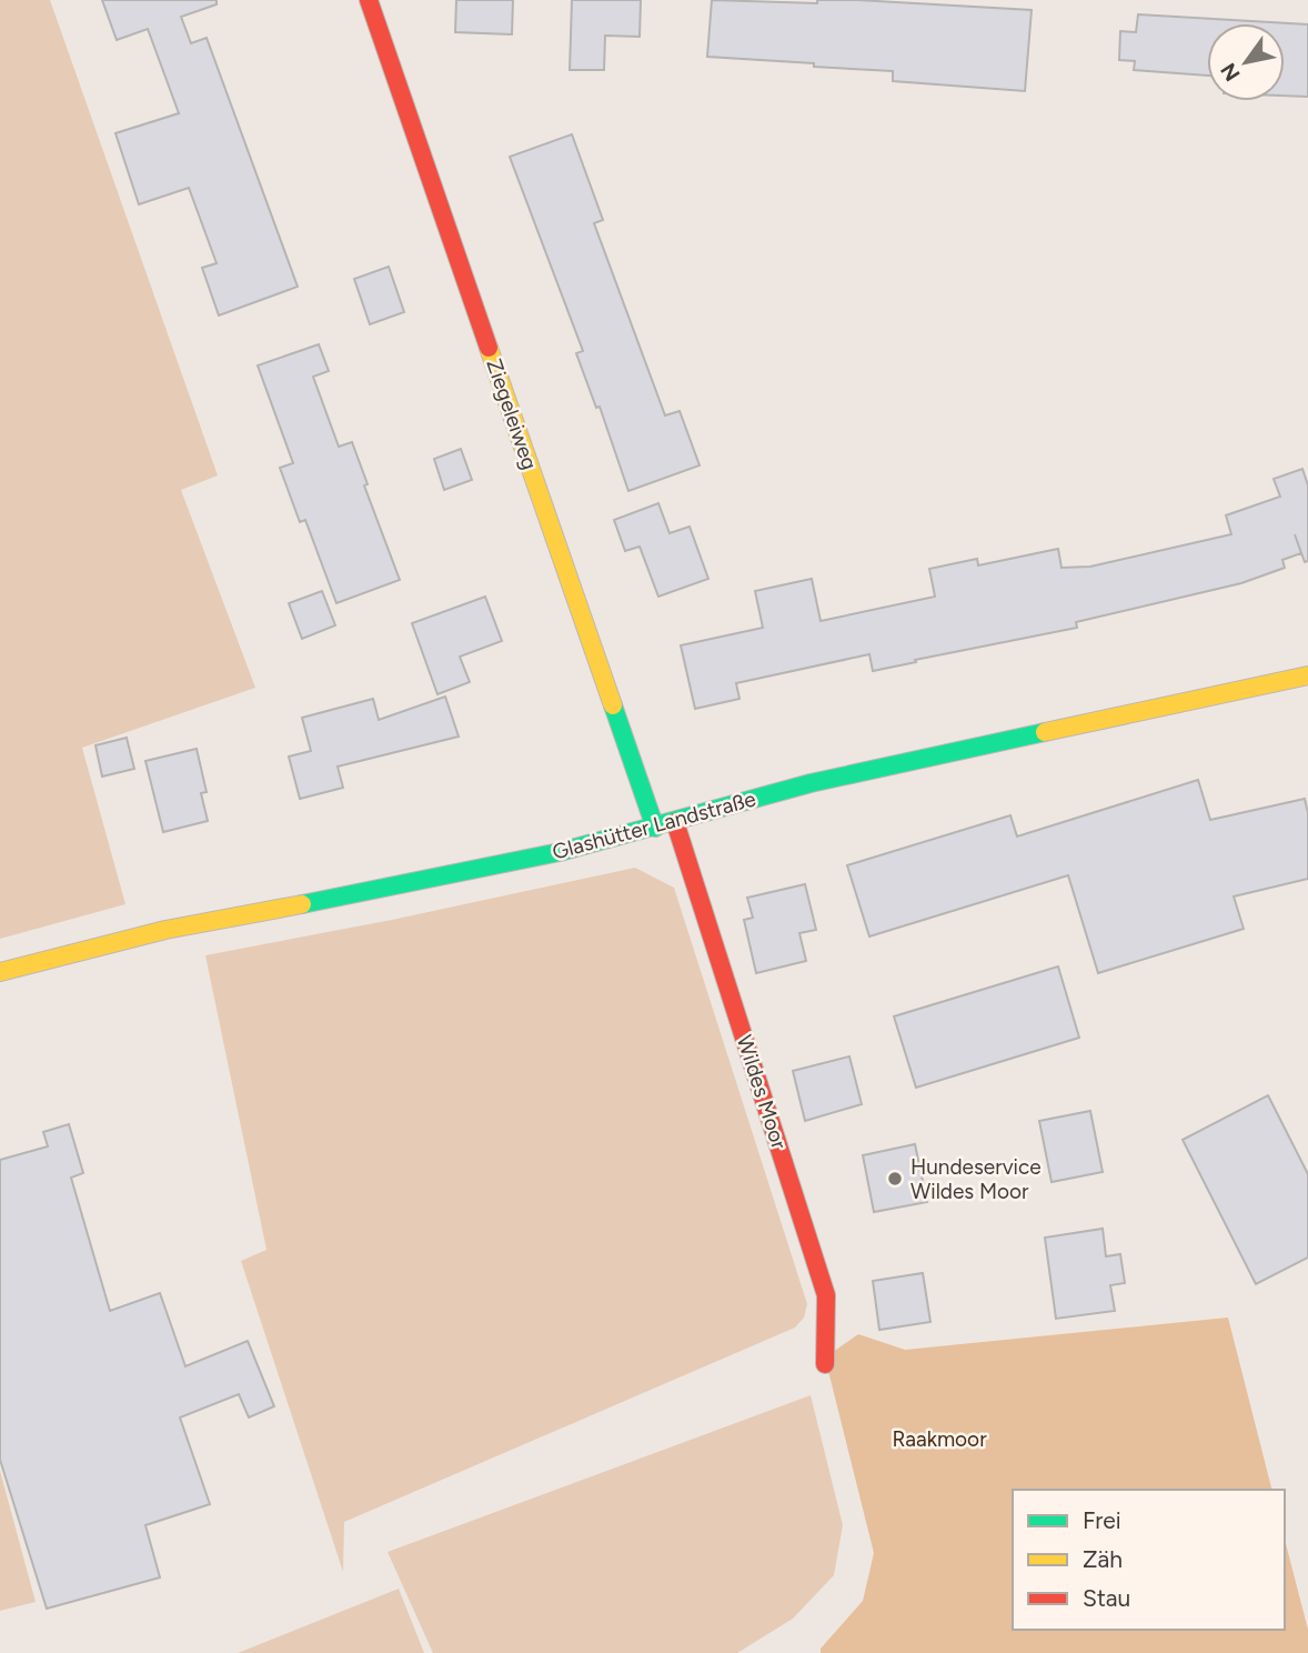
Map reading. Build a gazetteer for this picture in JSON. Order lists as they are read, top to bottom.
{
  "streets": {
    "street": ["Ziegeleiweg", "Glashütter Landstraße", "Wildes Moor"]
  },
  "crossings": [
    ["Ziegeleiweg", "Glashütter Landstraße"],
    ["Glashütter Landstraße", "Wildes Moor"]
  ],
  "parks": ["Raakmoor"],
  "places": ["Hundeservice Wildes Moor"],
  "legend": ["Frei", "Zäh", "Stau"],
  "north": "bottom left"
}
